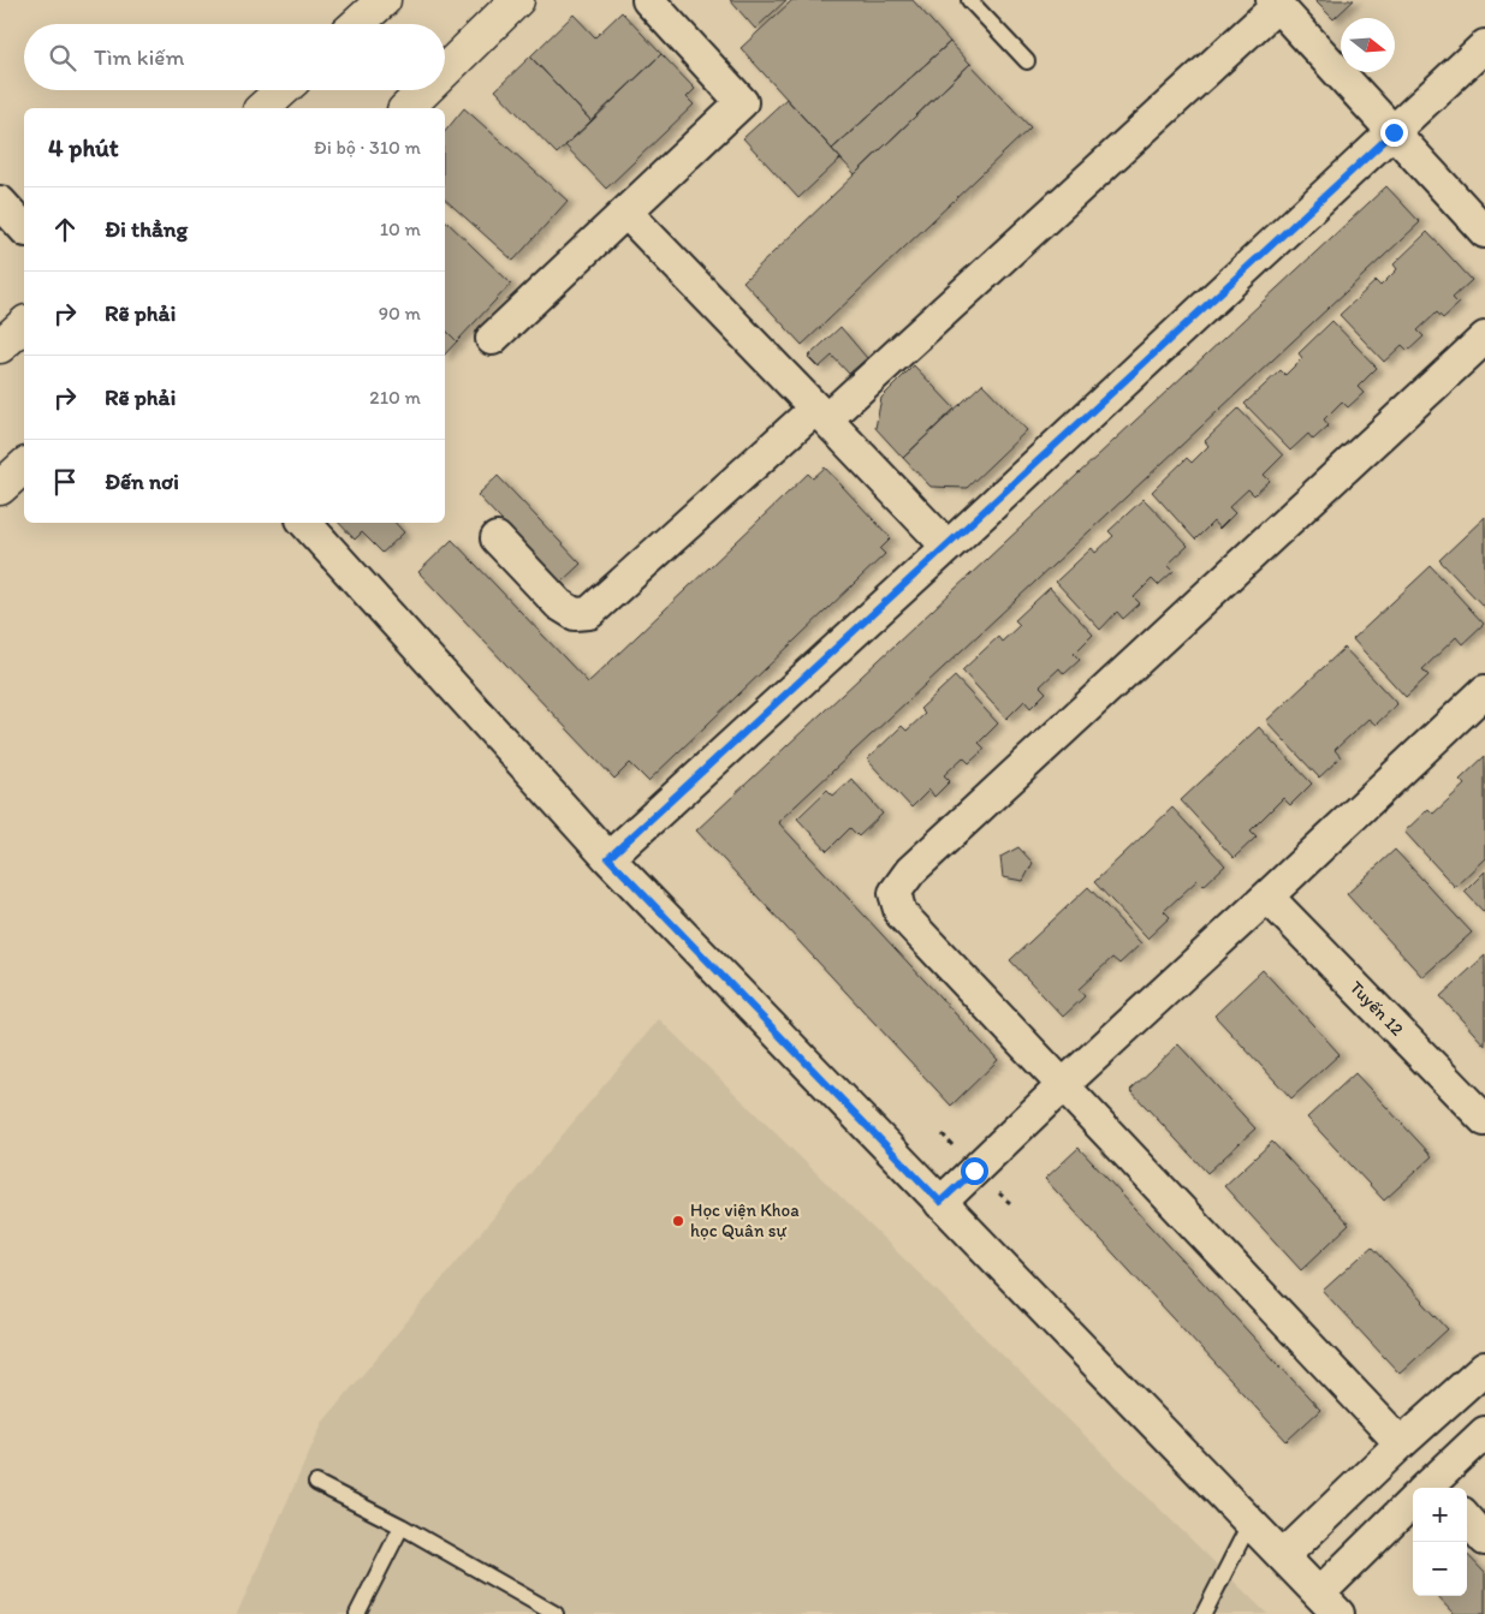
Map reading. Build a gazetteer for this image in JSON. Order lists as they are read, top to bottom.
{
  "streets": {
    "street": ["Tuyến 12"]
  },
  "places": ["Học viện Khoa học Quân sự"],
  "north": "right",
  "page": {
    "search": "Tìm kiếm",
    "heading": ["4 phút", "Đi bộ · 310 m"],
    "list": [
      ["Đi thẳng", "10 m"],
      ["Rẽ phải", "90 m"],
      ["Rẽ phải", "210 m"],
      "Đến nơi"
    ],
    "map_buttons": ["+", "−"]
  }
}
